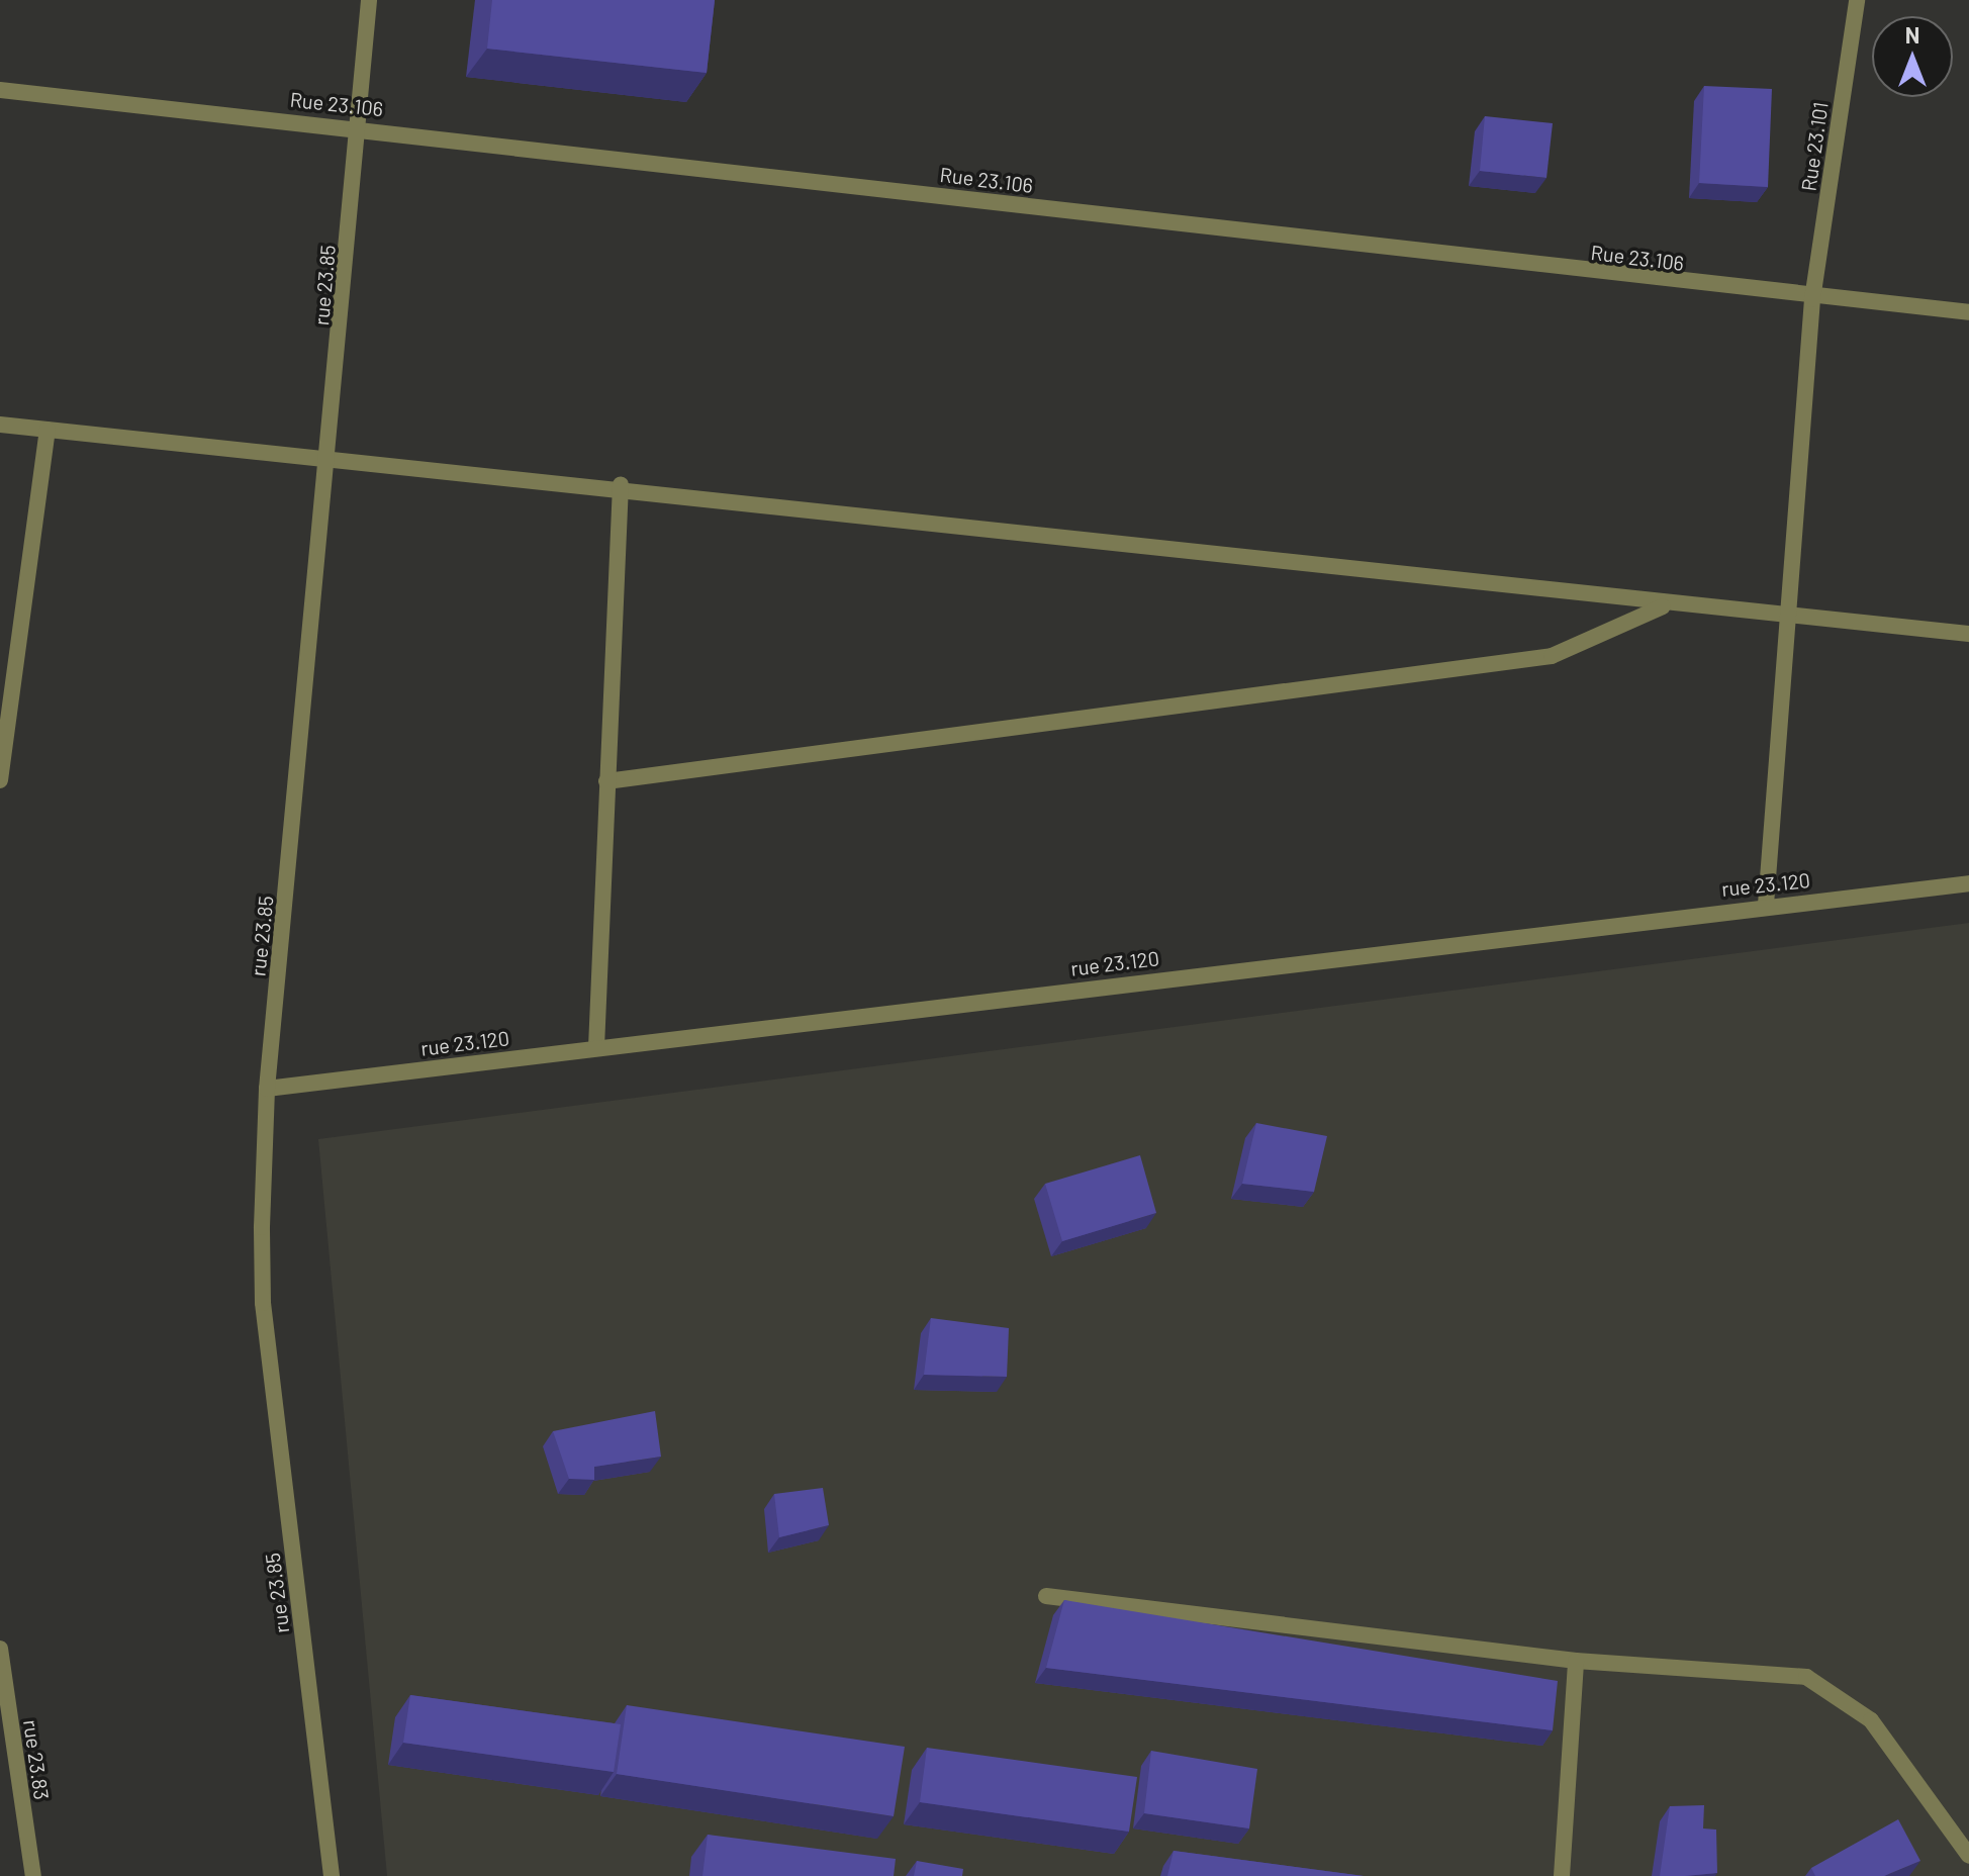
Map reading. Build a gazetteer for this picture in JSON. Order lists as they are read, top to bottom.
{
  "streets": {
    "street": [
      "Rue 23.106",
      "Rue 23.101",
      "rue 23.85",
      "rue 23.120",
      "rue 23.83"
    ]
  },
  "crossings": [
    ["Rue 23.106", "Rue 23.101"],
    ["Rue 23.106", "rue 23.85"],
    ["Rue 23.101", "rue 23.120"],
    ["rue 23.85", "rue 23.120"]
  ],
  "north": "top"
}
